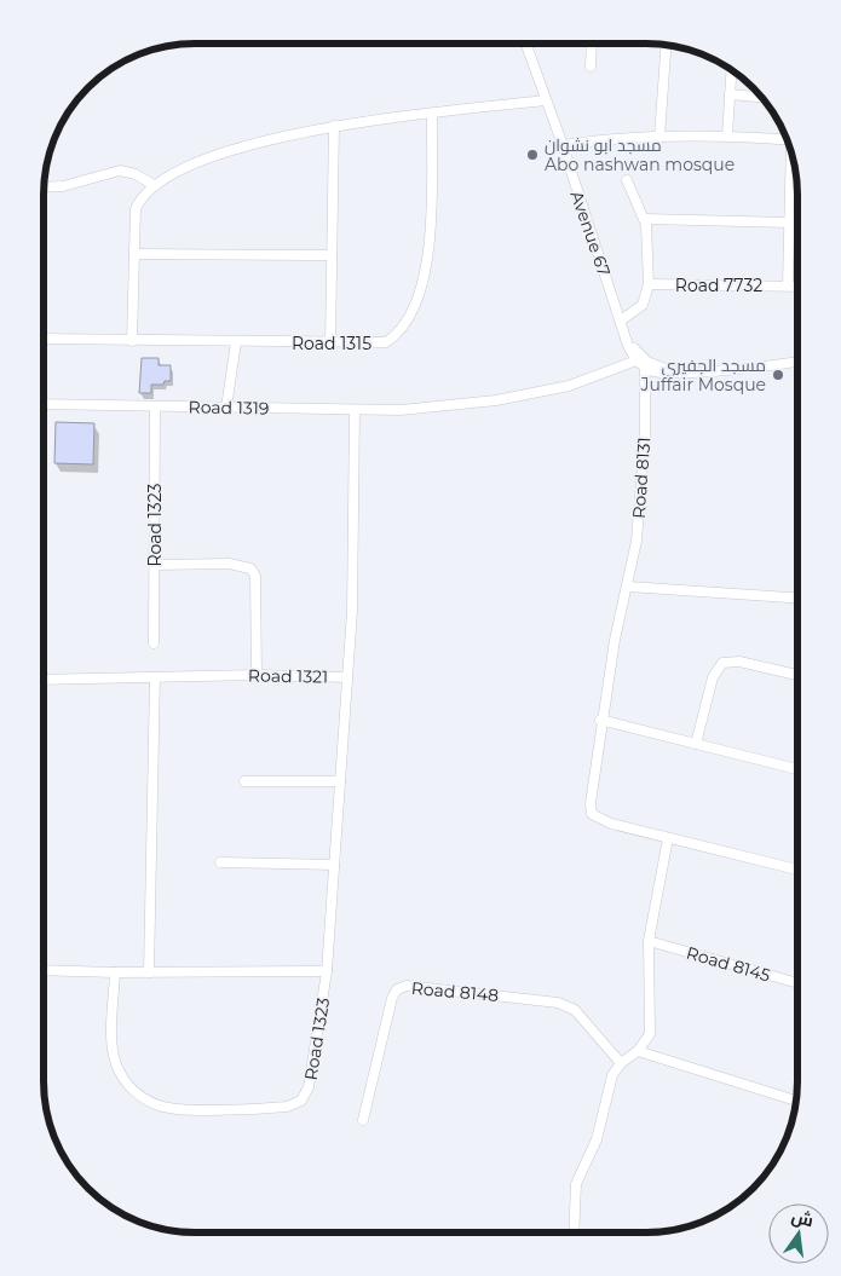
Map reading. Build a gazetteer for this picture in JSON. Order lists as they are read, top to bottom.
{
  "streets": {
    "street": [
      "Avenue 67",
      "Road 7732",
      "Road 1315",
      "Road 1319",
      "Road 8131",
      "Road 1323",
      "Road 1321",
      "Road 8145",
      "Road 8148"
    ]
  },
  "crossings": [
    ["Avenue 67", "Road 1319"],
    ["Avenue 67", "Road 8131"],
    ["Road 1319", "Road 1323"],
    ["Road 1319", "Road 1321"],
    ["Road 1323", "Road 1321"]
  ],
  "places": ["مسجد ابو نشوان Abo nashwan mosque", "مسجد الجفيري Juffair Mosque"],
  "north": "top"
}
